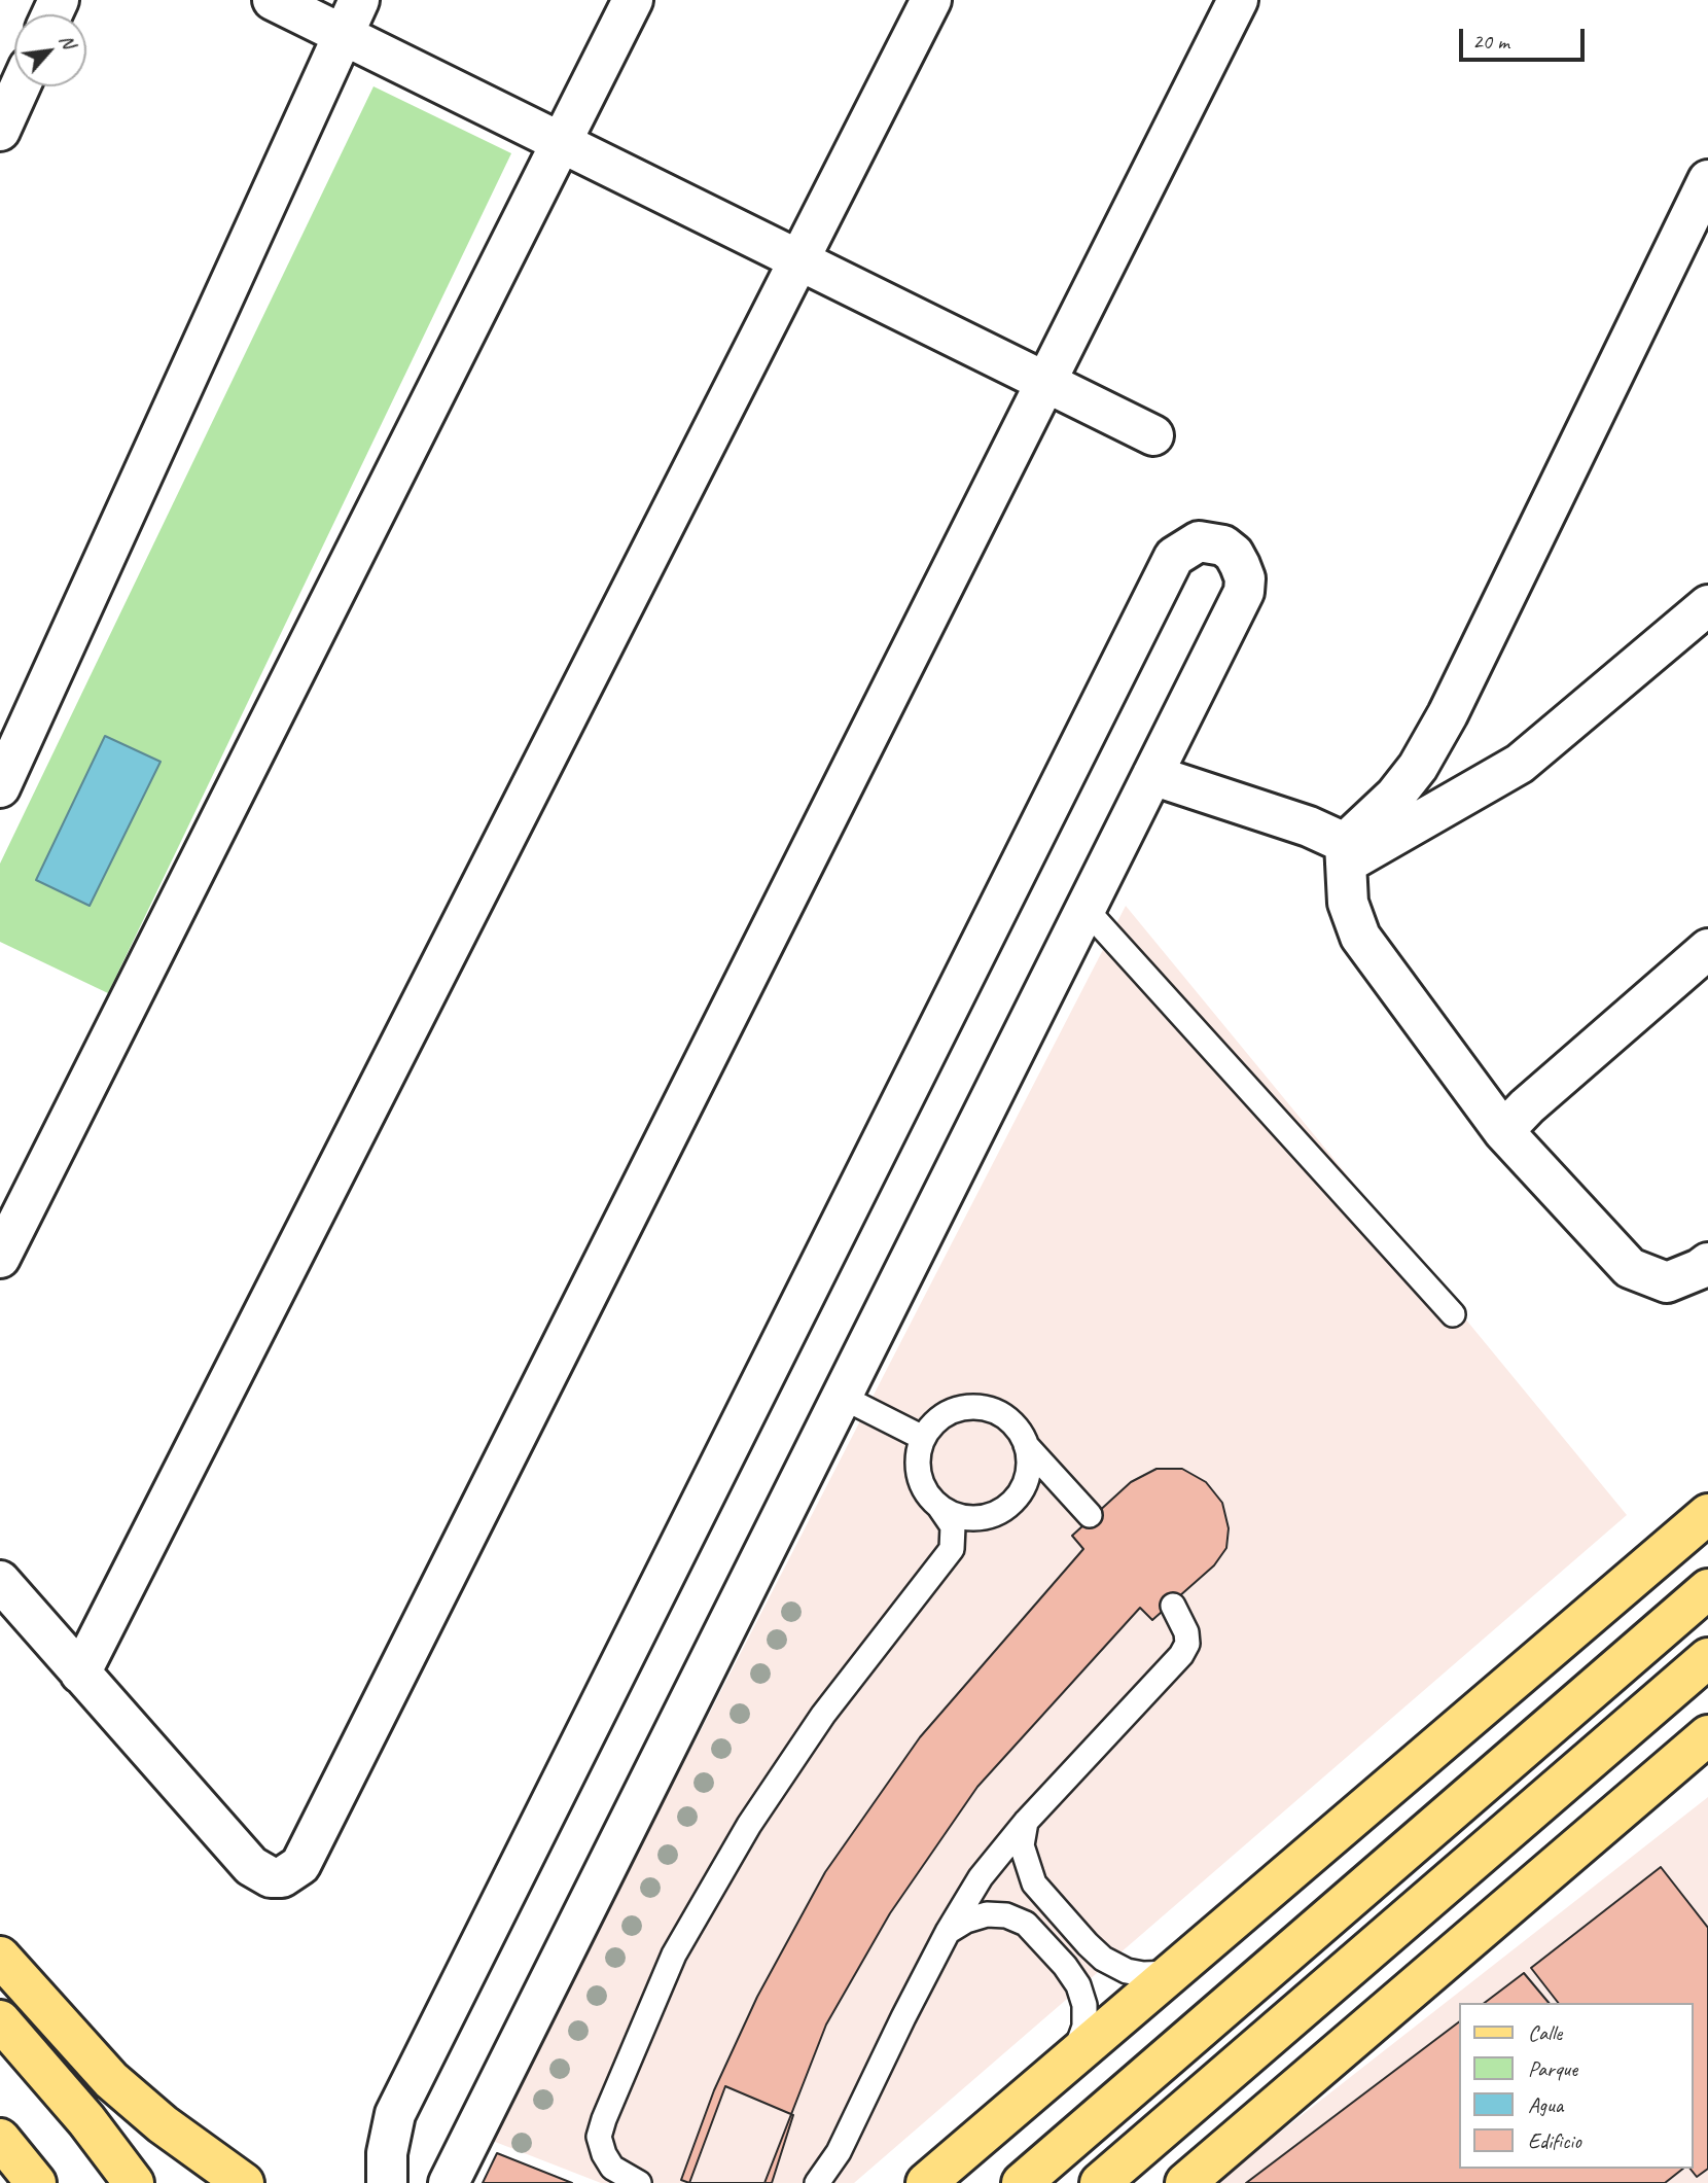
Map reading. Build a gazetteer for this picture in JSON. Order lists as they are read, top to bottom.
{
  "legend": [
    "Calle",
    "Parque",
    "Agua",
    "Edificio"
  ],
  "scale_bar": "20 m",
  "north": "top right"
}
